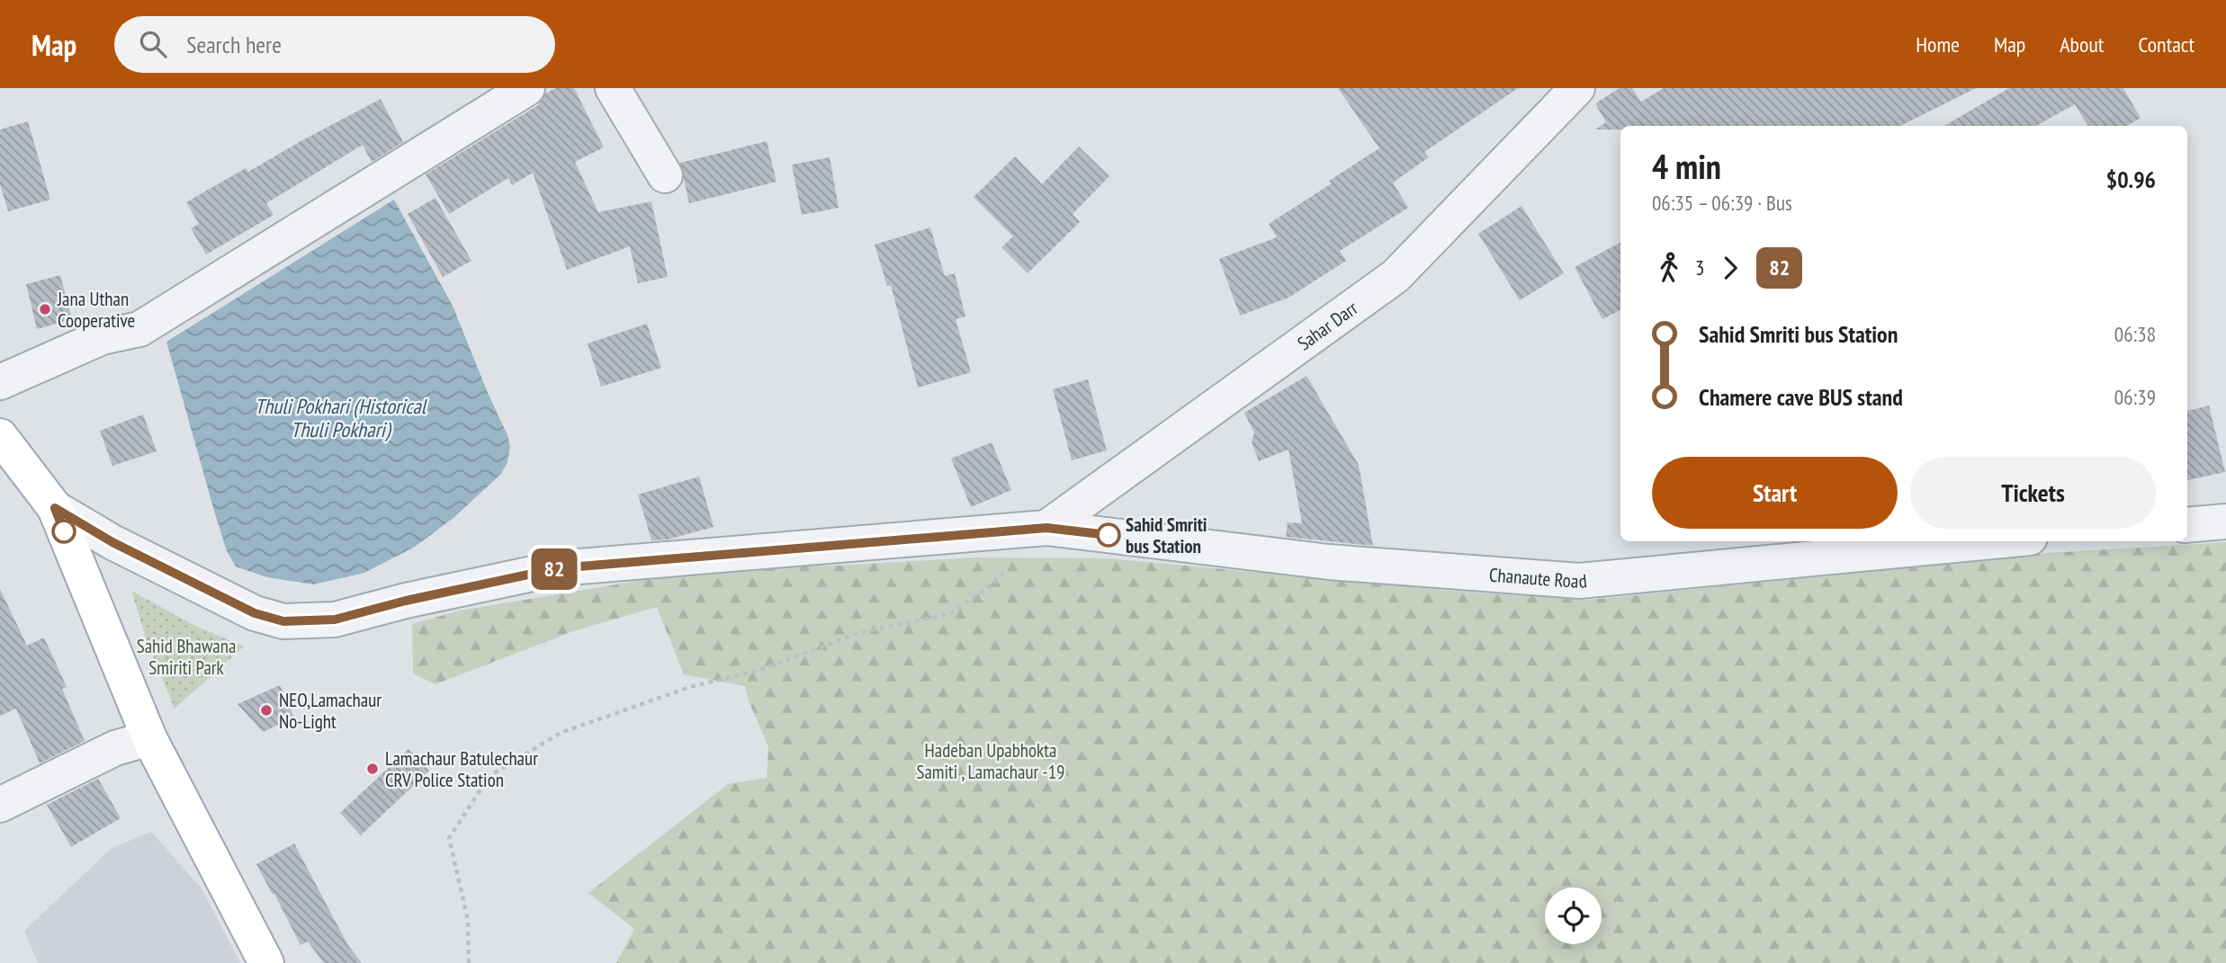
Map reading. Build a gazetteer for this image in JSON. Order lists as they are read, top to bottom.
{
  "streets": {
    "street": ["Sahar Darr", "Chanaute Road"]
  },
  "crossings": [
    ["Sahar Darr", "Chanaute Road"]
  ],
  "water": ["Thuli Pokhari (Historical Thuli Pokhari)"],
  "parks": ["Sahid Bhawana Smiriti Park", "Hadeban Upabhokta Samiti , Lamachaur -19"],
  "places": [
    "Jana Uthan Cooperative",
    "Sahid Smriti bus Station",
    "NEO,Lamachaur No-Light",
    "Lamachaur Batulechaur CRV Police Station"
  ],
  "lines": ["bus line 82"],
  "page": {
    "header": "Map",
    "search": "Search here",
    "nav": [
      "Home",
      "Map",
      "About",
      "Contact"
    ],
    "on_map": "82",
    "heading": ["4 min", "06:35 – 06:39 · Bus", "$0.96"],
    "legs": ["3", "82"],
    "list": [
      {
        "name": "Sahid Smriti bus Station",
        "value": "06:38"
      },
      {
        "name": "Chamere cave BUS stand",
        "value": "06:39"
      }
    ],
    "buttons": ["Start", "Tickets"]
  }
}
